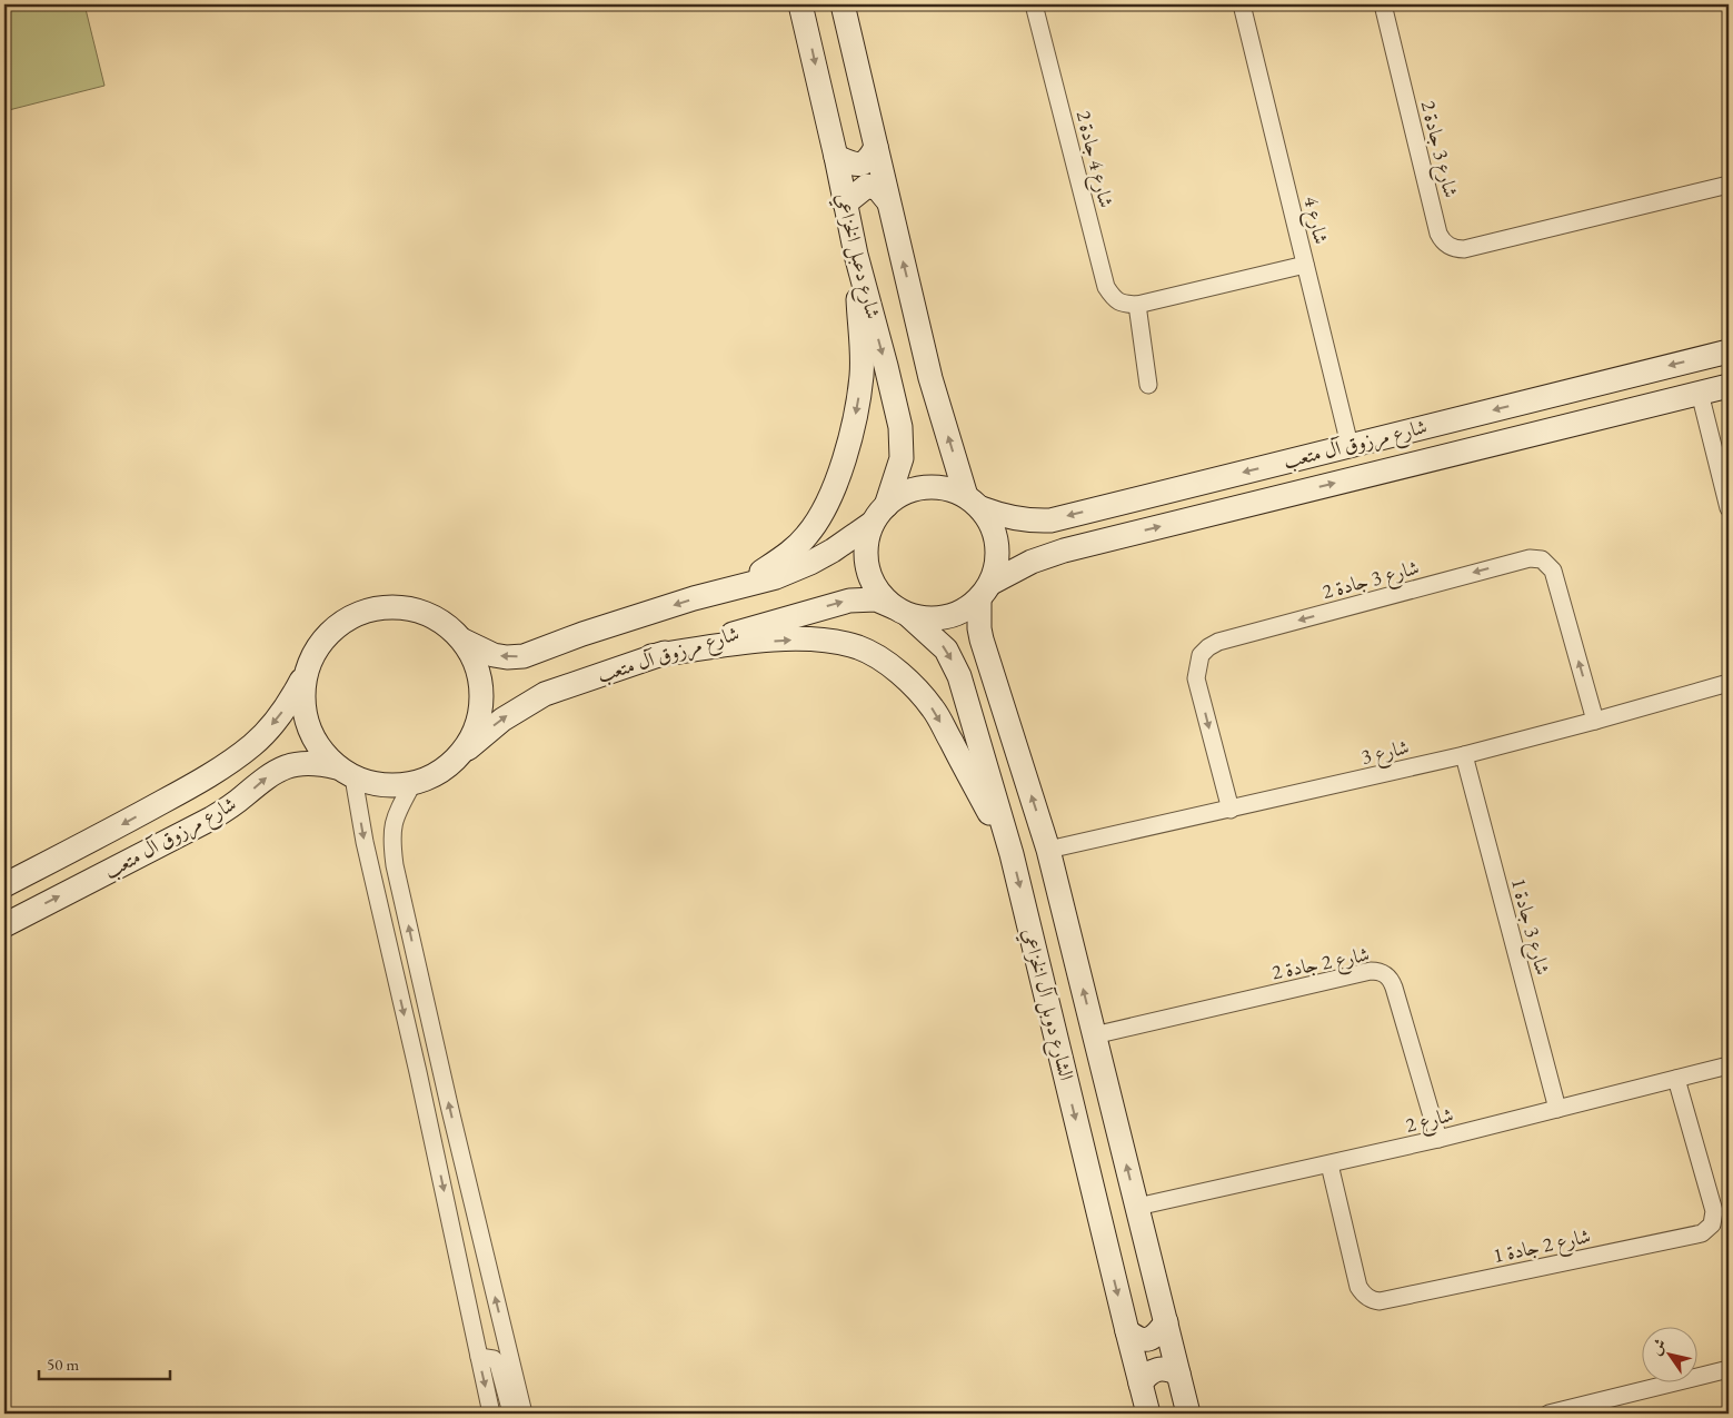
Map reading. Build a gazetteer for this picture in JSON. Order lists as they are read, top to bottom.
{
  "streets": {
    "main road": ["شارع دعبل الخزاعي", "شارع مرزوق آل متعب", "الشارع دوبل آل الخزاعي"],
    "street": [
      "شارع 3 جادة 2",
      "شارع 4 جادة 2",
      "شارع 4",
      "شارع 3",
      "شارع 3 جادة 1",
      "شارع 2 جادة 2",
      "شارع 2",
      "شارع 2 جادة 1"
    ]
  },
  "crossings": [
    ["شارع 3 جادة 2", "شارع 3"],
    ["شارع 4", "شارع مرزوق آل متعب"],
    ["شارع دعبل الخزاعي", "شارع مرزوق آل متعب"],
    ["شارع دعبل الخزاعي", "الشارع دوبل آل الخزاعي"],
    ["شارع مرزوق آل متعب", "الشارع دوبل آل الخزاعي"],
    ["شارع 3", "شارع 3 جادة 1"],
    ["شارع 3", "الشارع دوبل آل الخزاعي"],
    ["شارع 3 جادة 1", "شارع 2"],
    ["شارع 2 جادة 2", "الشارع دوبل آل الخزاعي"],
    ["شارع 2 جادة 2", "شارع 2"],
    ["الشارع دوبل آل الخزاعي", "شارع 2"],
    ["شارع 2", "شارع 2 جادة 1"]
  ],
  "scale_bar": "50 m",
  "north": "top left"
}
